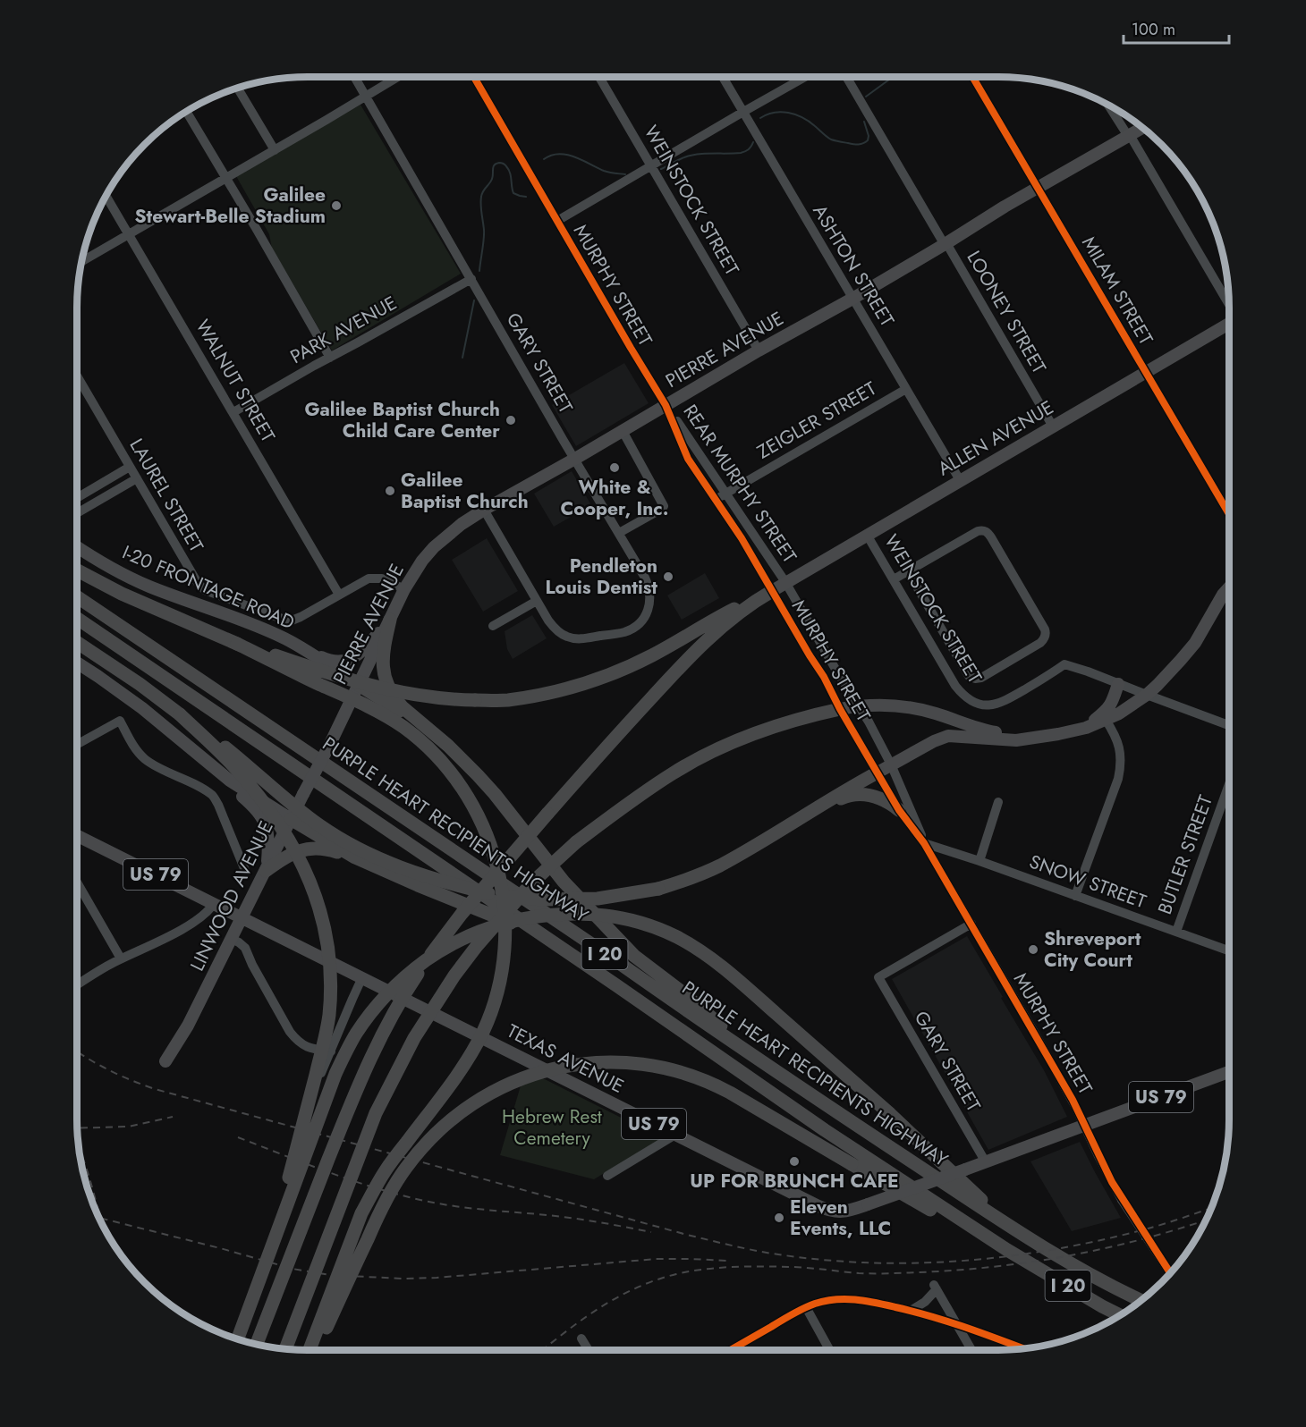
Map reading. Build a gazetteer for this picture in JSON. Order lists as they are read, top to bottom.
{
  "streets": {
    "highway": ["PURPLE HEART RECIPIENTS HIGHWAY", "I 20"],
    "main road": [
      "PIERRE AVENUE",
      "ALLEN AVENUE",
      "I-20 FRONTAGE ROAD",
      "US 79",
      "LINWOOD AVENUE",
      "TEXAS AVENUE"
    ],
    "street": [
      "WEINSTOCK STREET",
      "ASHTON STREET",
      "MURPHY STREET",
      "MILAM STREET",
      "LOONEY STREET",
      "PARK AVENUE",
      "GARY STREET",
      "WALNUT STREET",
      "ZEIGLER STREET",
      "REAR MURPHY STREET",
      "LAUREL STREET",
      "BUTLER STREET",
      "SNOW STREET"
    ]
  },
  "crossings": [
    ["WEINSTOCK STREET", "PIERRE AVENUE"],
    ["WEINSTOCK STREET", "ALLEN AVENUE"],
    ["ASHTON STREET", "PIERRE AVENUE"],
    ["ASHTON STREET", "ZEIGLER STREET"],
    ["ASHTON STREET", "ALLEN AVENUE"],
    ["MURPHY STREET", "PIERRE AVENUE"],
    ["MURPHY STREET", "GARY STREET"],
    ["MURPHY STREET", "ZEIGLER STREET"],
    ["MURPHY STREET", "ALLEN AVENUE"],
    ["MURPHY STREET", "REAR MURPHY STREET"],
    ["MURPHY STREET", "SNOW STREET"],
    ["MURPHY STREET", "TEXAS AVENUE"],
    ["MILAM STREET", "PIERRE AVENUE"],
    ["MILAM STREET", "ALLEN AVENUE"],
    ["LOONEY STREET", "PIERRE AVENUE"],
    ["LOONEY STREET", "ALLEN AVENUE"],
    ["PARK AVENUE", "GARY STREET"],
    ["PARK AVENUE", "WALNUT STREET"],
    ["PIERRE AVENUE", "GARY STREET"],
    ["PIERRE AVENUE", "REAR MURPHY STREET"],
    ["PIERRE AVENUE", "LAUREL STREET"],
    ["PIERRE AVENUE", "I-20 FRONTAGE ROAD"],
    ["PIERRE AVENUE", "LINWOOD AVENUE"],
    ["GARY STREET", "TEXAS AVENUE"],
    ["WALNUT STREET", "LAUREL STREET"],
    ["ZEIGLER STREET", "REAR MURPHY STREET"],
    ["ALLEN AVENUE", "REAR MURPHY STREET"],
    ["BUTLER STREET", "SNOW STREET"],
    ["LINWOOD AVENUE", "TEXAS AVENUE"]
  ],
  "parks": ["Hebrew Rest Cemetery"],
  "places": [
    "Galilee Stewart-Belle Stadium",
    "Galilee Baptist Church Child Care Center",
    "White & Cooper, Inc.",
    "Galilee Baptist Church",
    "Pendleton Louis Dentist",
    "Shreveport City Court",
    "UP FOR BRUNCH CAFE",
    "Eleven Events, LLC"
  ],
  "scale_bar": "100 m"
}
